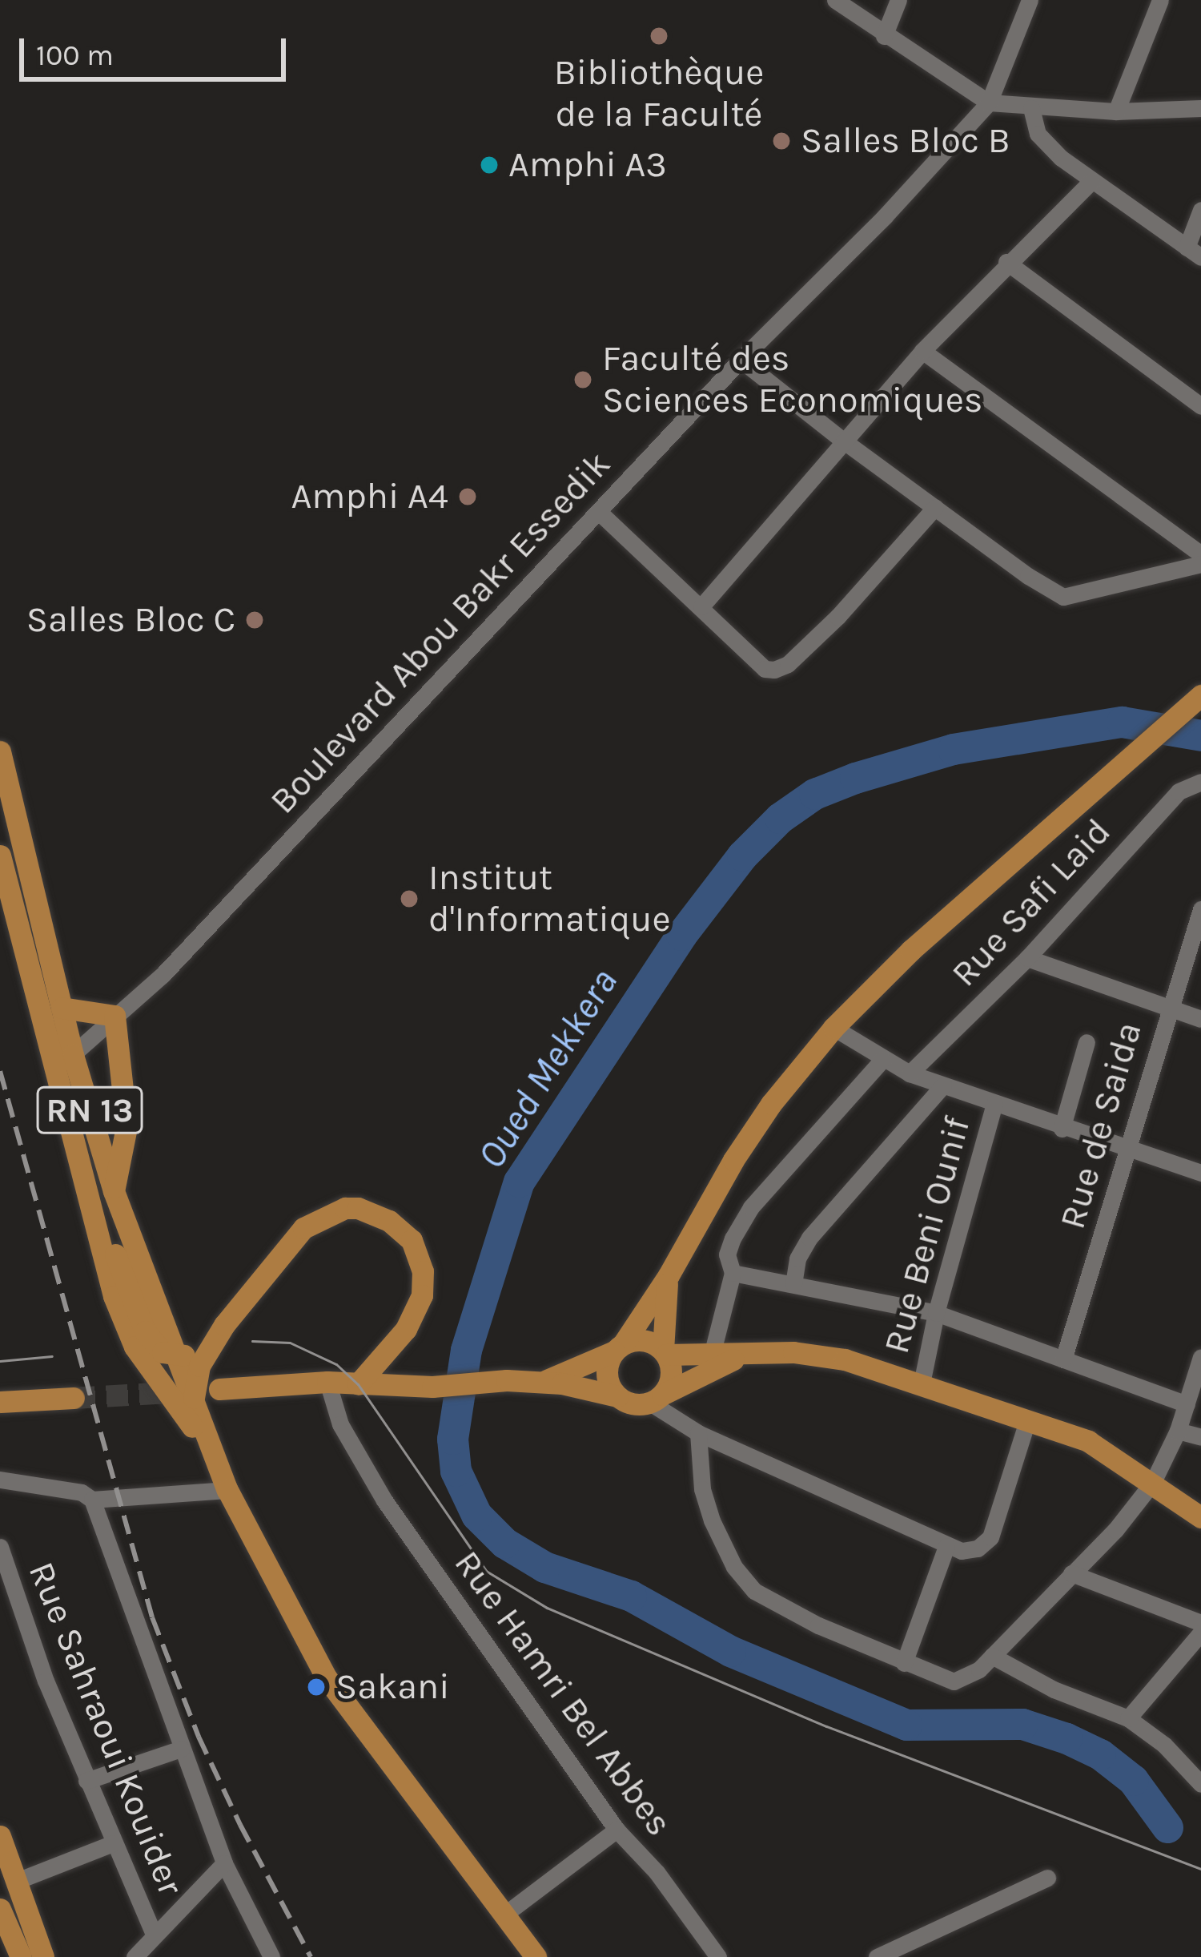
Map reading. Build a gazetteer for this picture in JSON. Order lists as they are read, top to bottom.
{
  "streets": {
    "main road": ["RN 13"],
    "street": [
      "Boulevard Abou Bakr Essedik",
      "Rue Safi Laid",
      "Rue de Saida",
      "Rue Beni Ounif",
      "Rue Hamri Bel Abbes",
      "Rue Sahraoui Kouider"
    ]
  },
  "crossings": [
    ["Boulevard Abou Bakr Essedik", "RN 13"]
  ],
  "water": ["Oued Mekkera"],
  "places": [
    "Bibliothèque de la Faculté",
    "Salles Bloc B",
    "Amphi A3",
    "Faculté des Sciences Economiques",
    "Amphi A4",
    "Salles Bloc C",
    "Institut d'Informatique",
    "Sakani"
  ],
  "scale_bar": "100 m"
}
